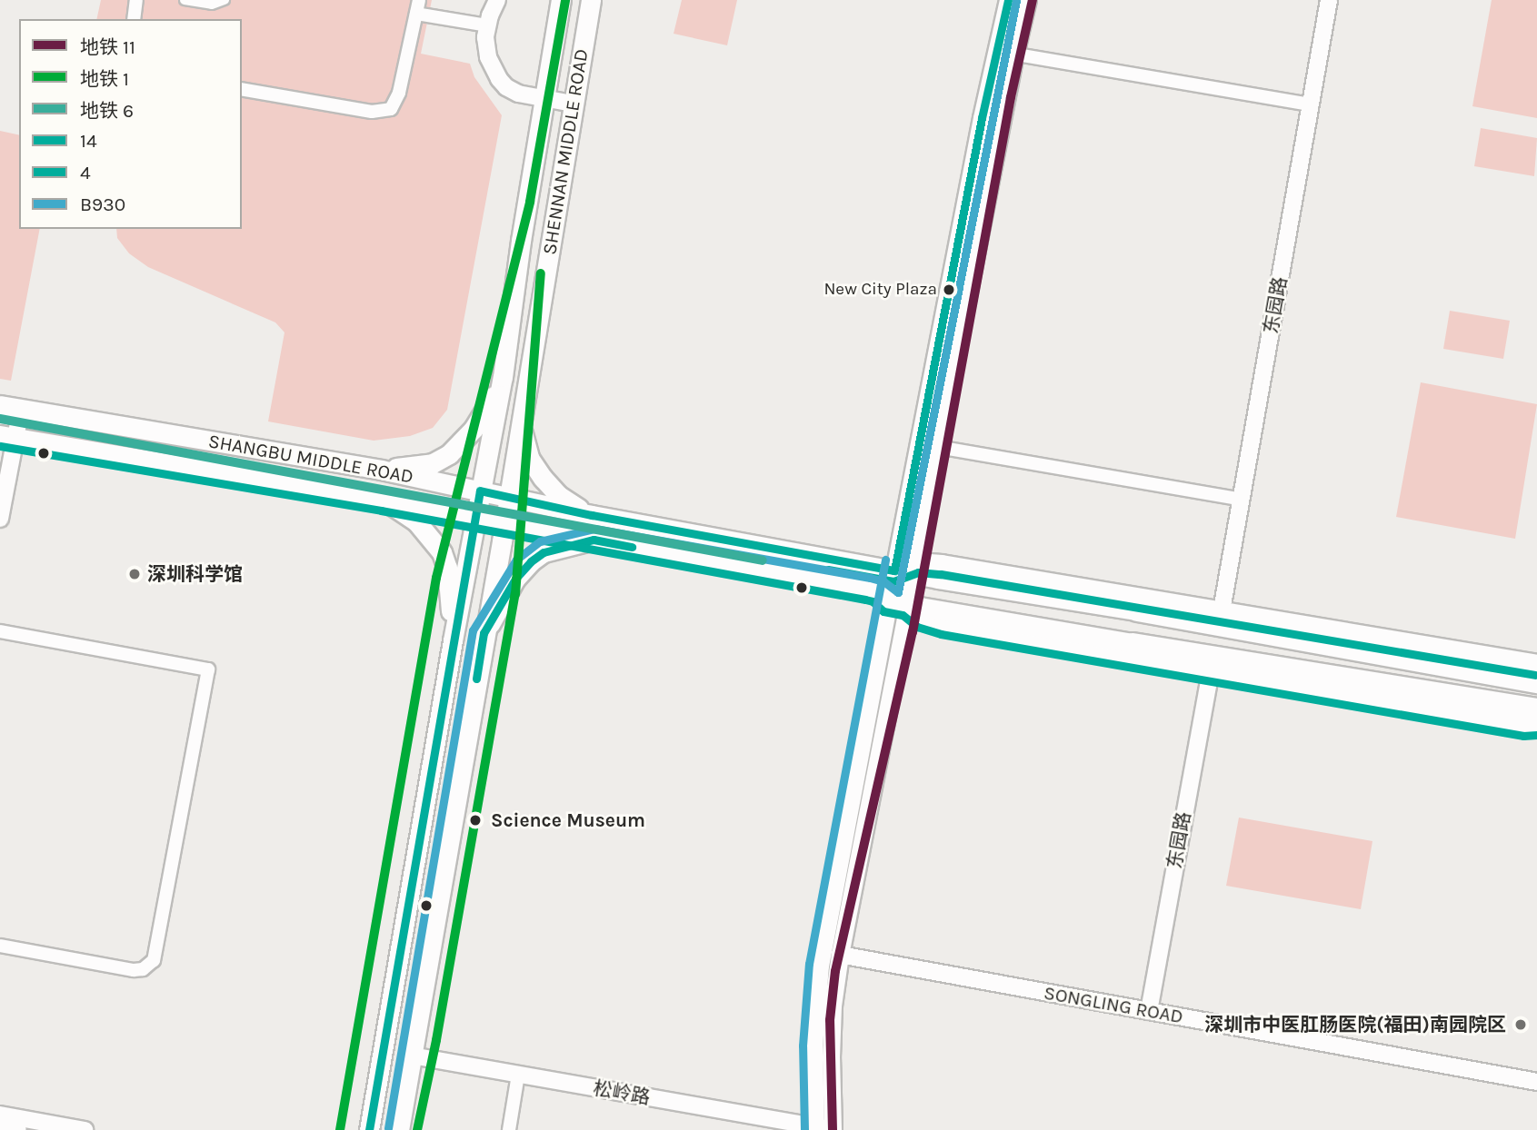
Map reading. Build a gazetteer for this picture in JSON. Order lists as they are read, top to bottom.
{
  "streets": {
    "main road": ["SHENNAN MIDDLE ROAD", "SHANGBU MIDDLE ROAD"],
    "street": ["东园路", "SONGLING ROAD", "松岭路"]
  },
  "crossings": [
    ["SHENNAN MIDDLE ROAD", "SHANGBU MIDDLE ROAD"],
    ["SHENNAN MIDDLE ROAD", "松岭路"],
    ["东园路", "SONGLING ROAD"]
  ],
  "places": [
    "New City Plaza",
    "深圳科学馆",
    "Science Museum",
    "深圳市中医肛肠医院(福田)南园院区"
  ],
  "lines": [
    "metro line 11",
    "metro line 1",
    "transit line 14",
    "transit line B930",
    "metro line 6",
    "transit line 4"
  ],
  "legend": [
    "地铁 11",
    "地铁 1",
    "地铁 6",
    "14",
    "4",
    "B930"
  ]
}
